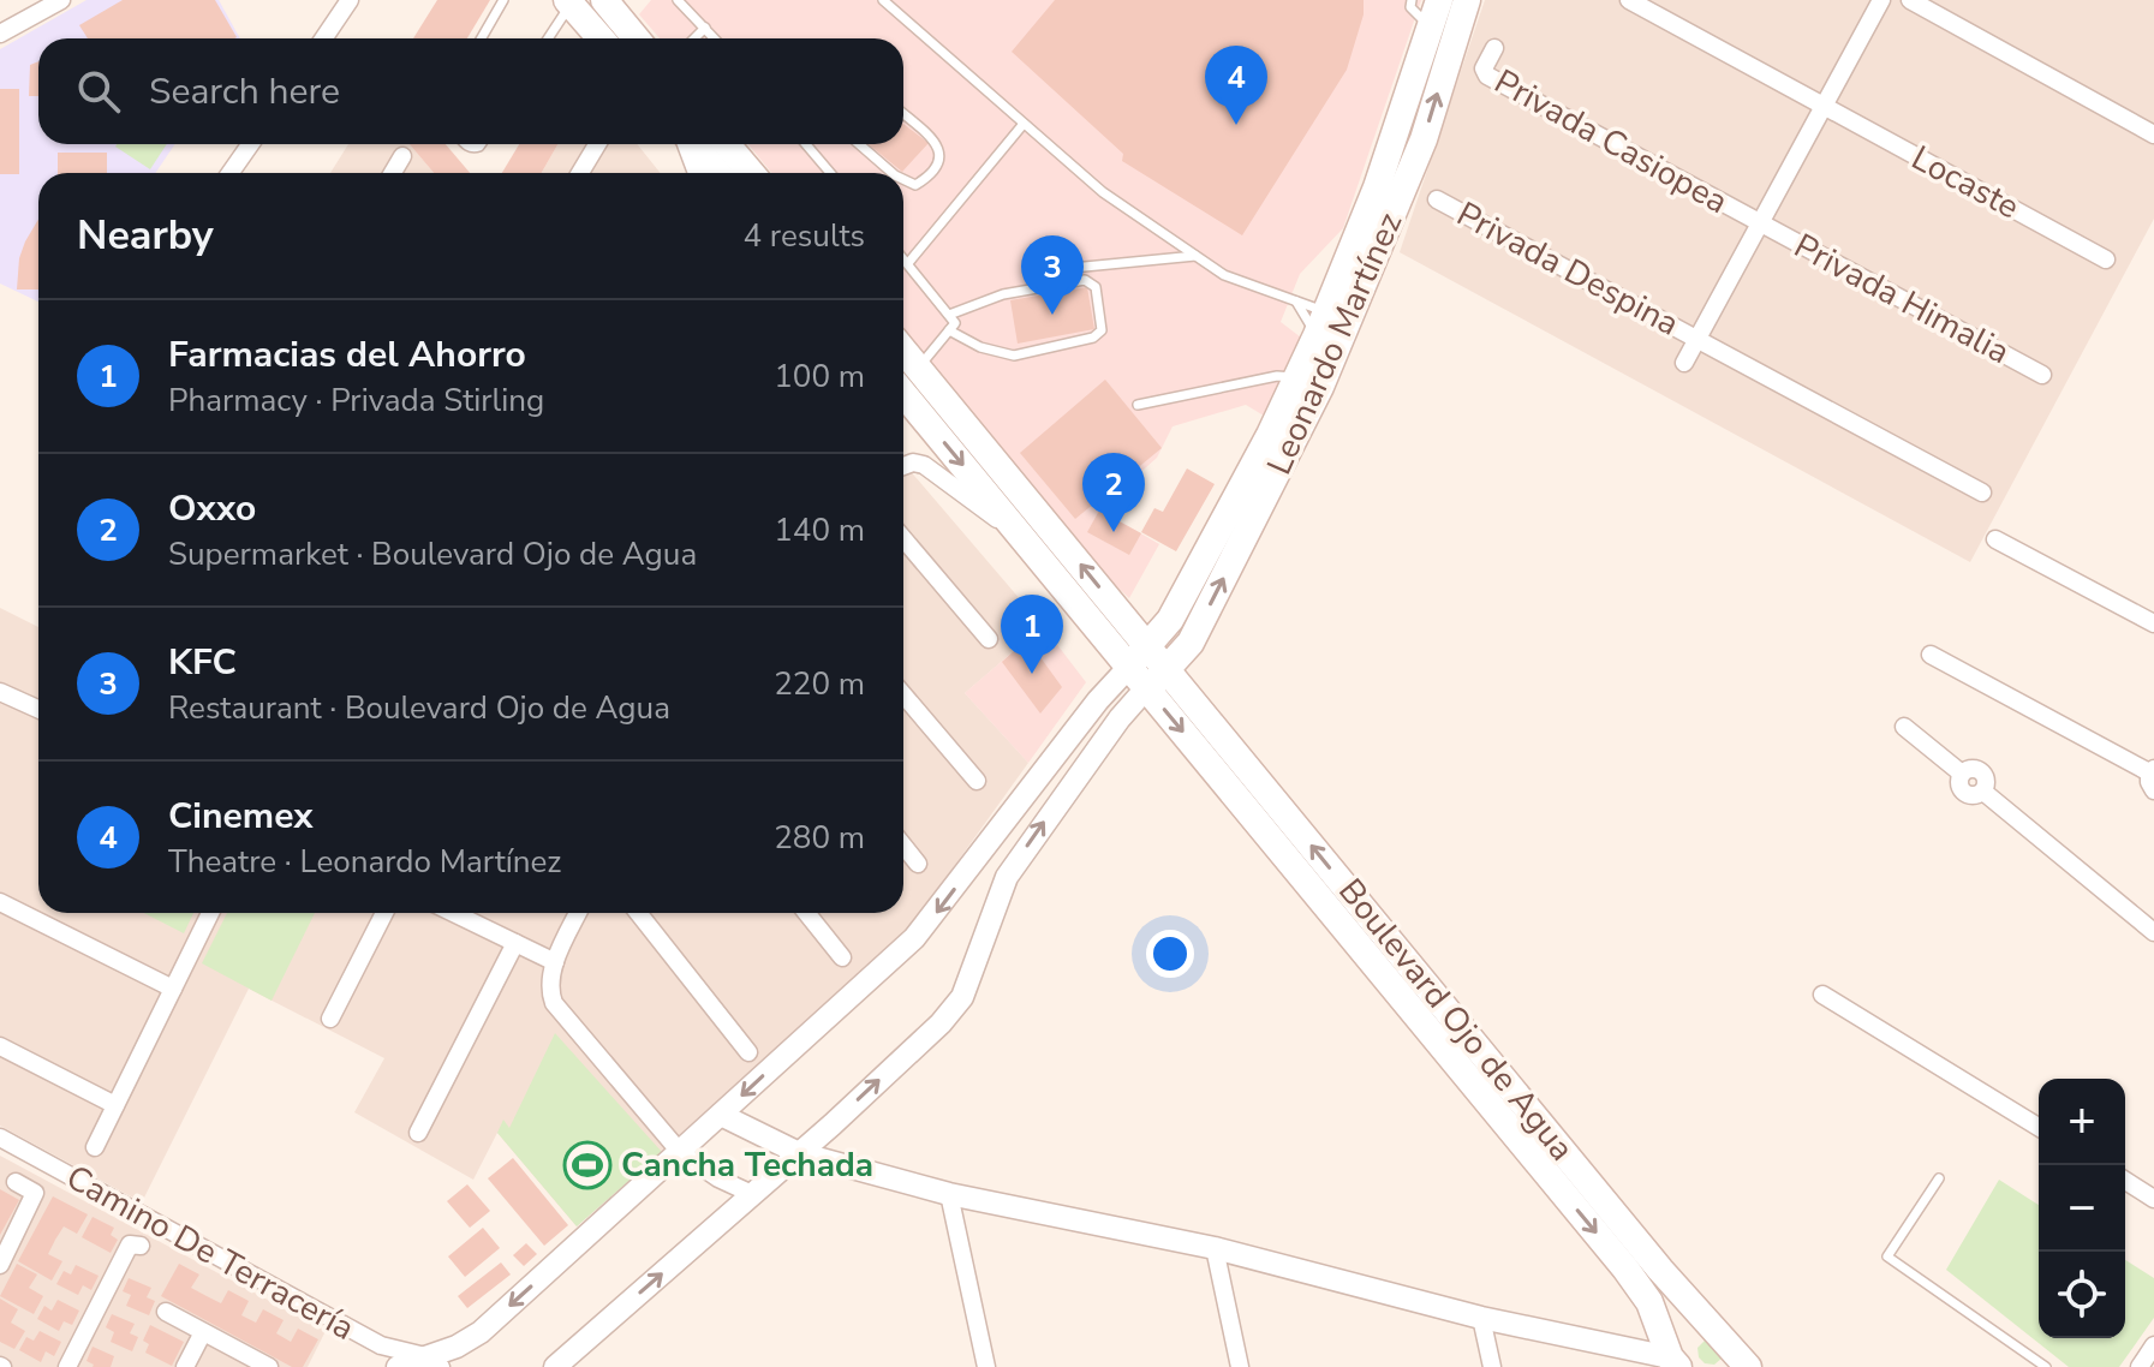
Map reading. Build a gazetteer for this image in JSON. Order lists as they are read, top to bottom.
{
  "streets": {
    "main road": ["Leonardo Martínez", "Boulevard Ojo de Agua"],
    "street": [
      "Privada Casiopea",
      "Locaste",
      "Privada Despina",
      "Privada Himalia",
      "Camino De Terracería"
    ]
  },
  "crossings": [
    ["Privada Casiopea", "Privada Himalia"],
    ["Leonardo Martínez", "Boulevard Ojo de Agua"]
  ],
  "places": {
    "sports": ["Cancha Techada"]
  },
  "page": {
    "search": "Search here",
    "pins": [
      "4",
      "3",
      "2",
      "1"
    ],
    "heading": ["Nearby", "4 results"],
    "list": [
      {
        "mark": "1",
        "name": "Farmacias del Ahorro",
        "note": "Pharmacy · Privada Stirling",
        "value": "100 m"
      },
      {
        "mark": "2",
        "name": "Oxxo",
        "note": "Supermarket · Boulevard Ojo de Agua",
        "value": "140 m"
      },
      {
        "mark": "3",
        "name": "KFC",
        "note": "Restaurant · Boulevard Ojo de Agua",
        "value": "220 m"
      },
      {
        "mark": "4",
        "name": "Cinemex",
        "note": "Theatre · Leonardo Martínez",
        "value": "280 m"
      }
    ],
    "map_buttons": ["+", "−"]
  }
}
